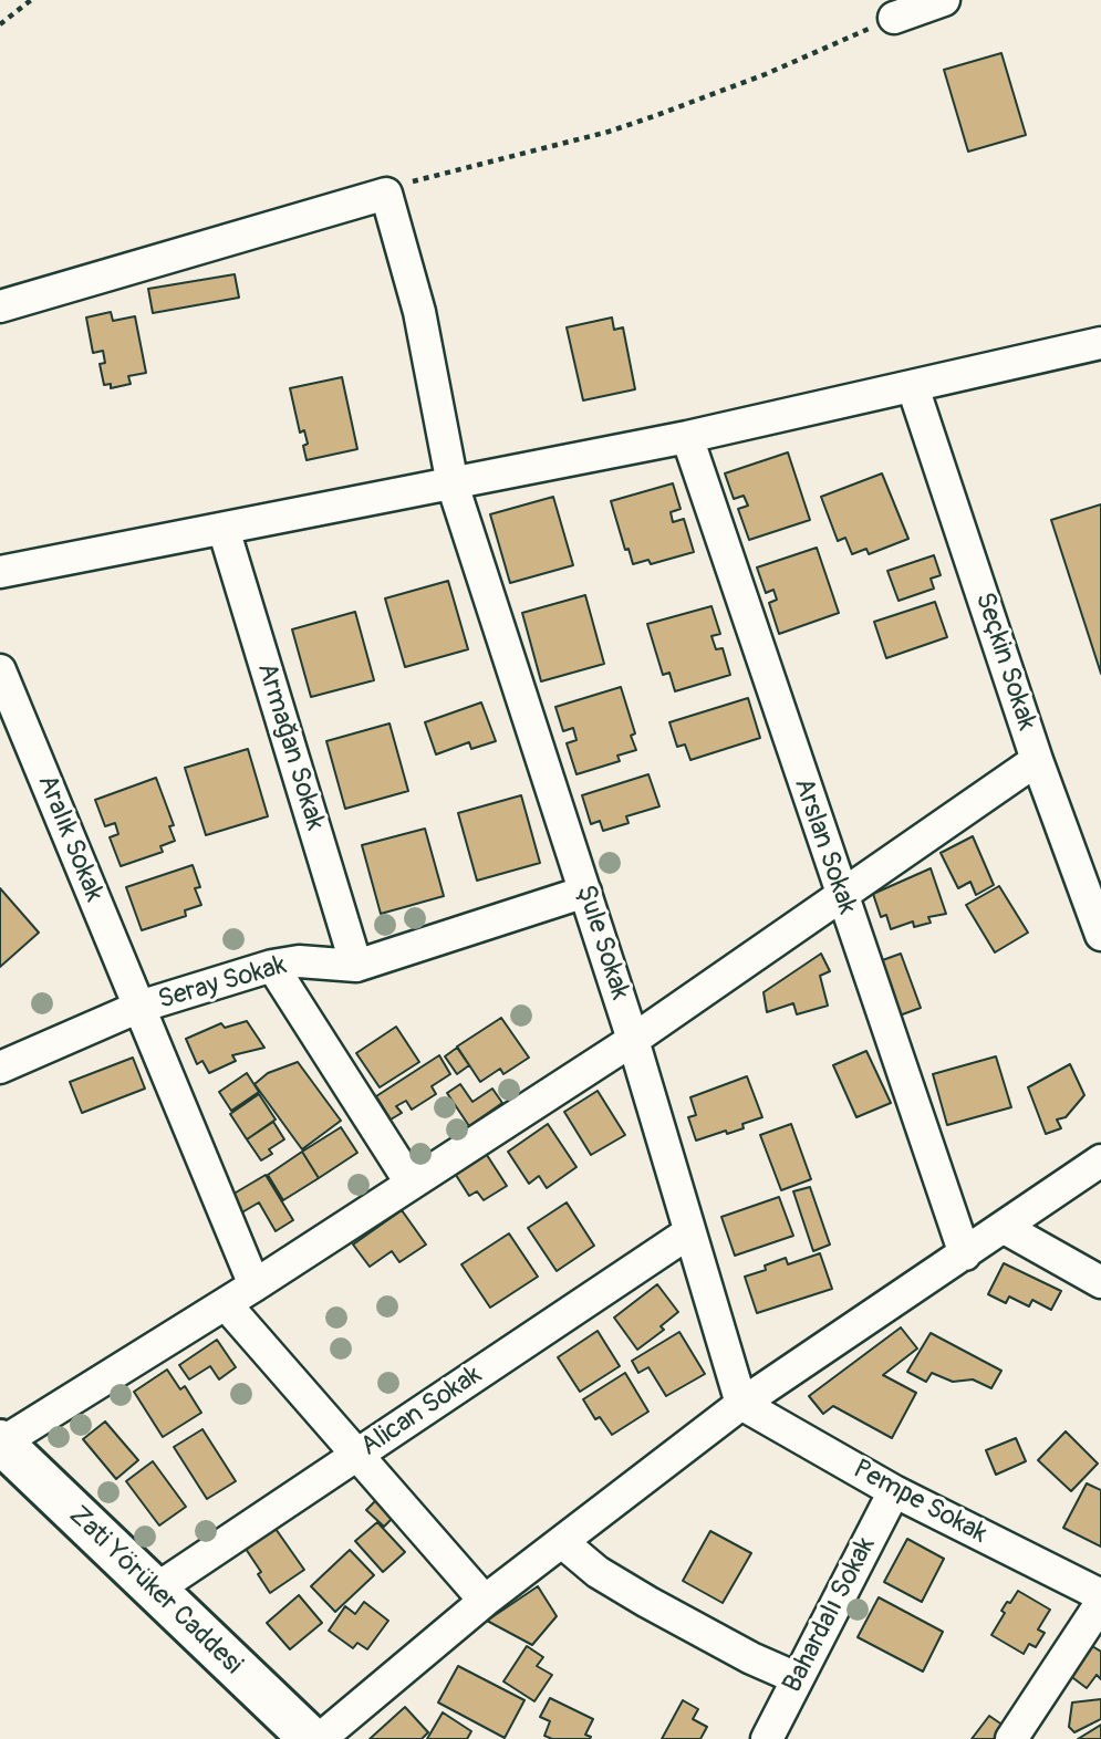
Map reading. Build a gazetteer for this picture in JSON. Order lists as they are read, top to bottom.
{
  "streets": {
    "main road": ["Zati Yörüker Caddesi"],
    "street": [
      "Seçkin Sokak",
      "Armağan Sokak",
      "Aralık Sokak",
      "Arslan Sokak",
      "Şule Sokak",
      "Seray Sokak",
      "Alican Sokak",
      "Pempe Sokak",
      "Bahardalı Sokak"
    ]
  },
  "crossings": [
    ["Armağan Sokak", "Seray Sokak"],
    ["Aralık Sokak", "Seray Sokak"],
    ["Şule Sokak", "Seray Sokak"],
    ["Şule Sokak", "Alican Sokak"],
    ["Şule Sokak", "Pempe Sokak"],
    ["Alican Sokak", "Zati Yörüker Caddesi"],
    ["Pempe Sokak", "Bahardalı Sokak"]
  ]
}
